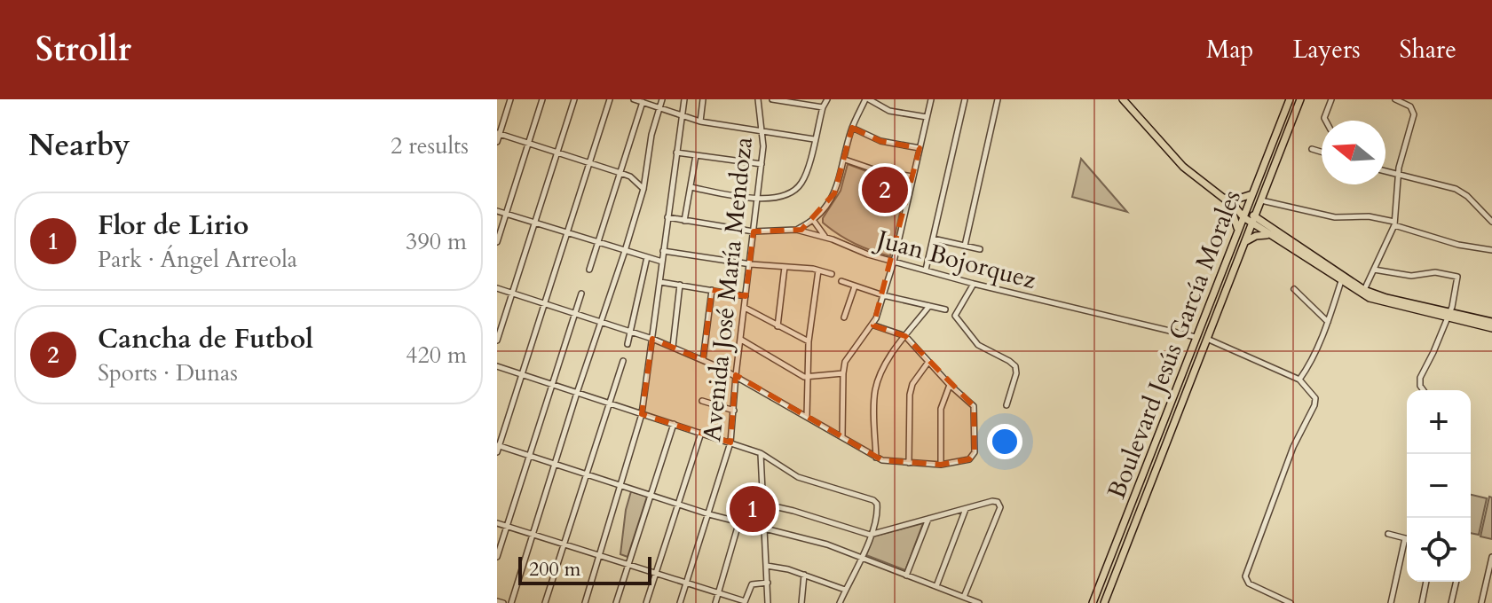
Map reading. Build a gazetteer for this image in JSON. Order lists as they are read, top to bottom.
{
  "streets": {
    "main road": ["Boulevard Jesús García Morales"],
    "street": ["Juan Bojorquez", "Avenida José María Mendoza"]
  },
  "crossings": [
    ["Juan Bojorquez", "Avenida José María Mendoza"],
    ["Juan Bojorquez", "Boulevard Jesús García Morales"]
  ],
  "scale_bar": "200 m",
  "north": "left",
  "page": {
    "header": "Strollr",
    "nav": ["Map", "Layers", "Share"],
    "heading": ["Nearby", "2 results"],
    "pins": ["2", "1"],
    "list": [
      {
        "mark": "1",
        "name": "Flor de Lirio",
        "note": "Park · Ángel Arreola",
        "value": "390 m"
      },
      {
        "mark": "2",
        "name": "Cancha de Futbol",
        "note": "Sports · Dunas",
        "value": "420 m"
      }
    ],
    "map_buttons": ["+", "−"],
    "scale": "200 m"
  }
}
